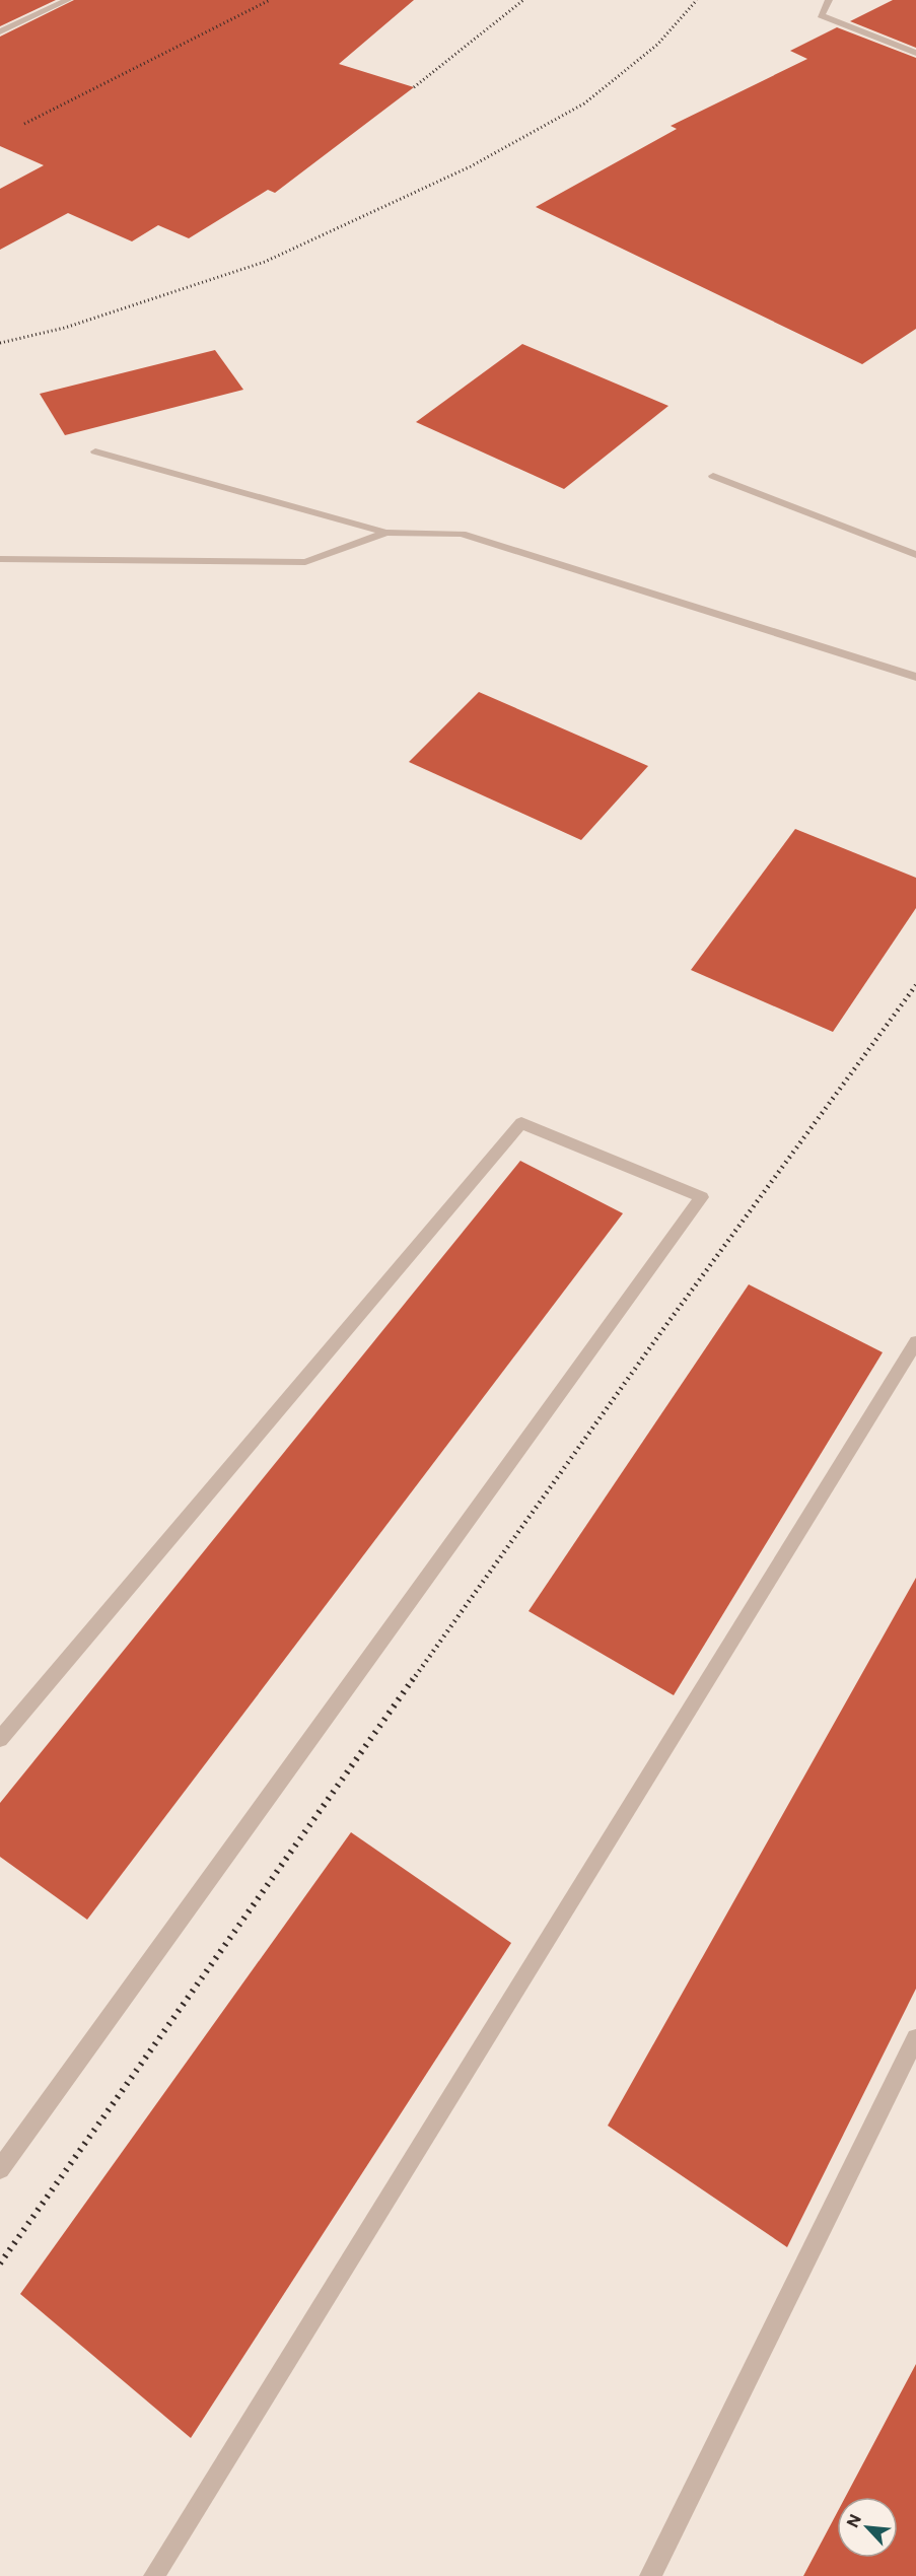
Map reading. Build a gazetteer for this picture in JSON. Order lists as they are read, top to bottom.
{
  "north": "top left"
}
